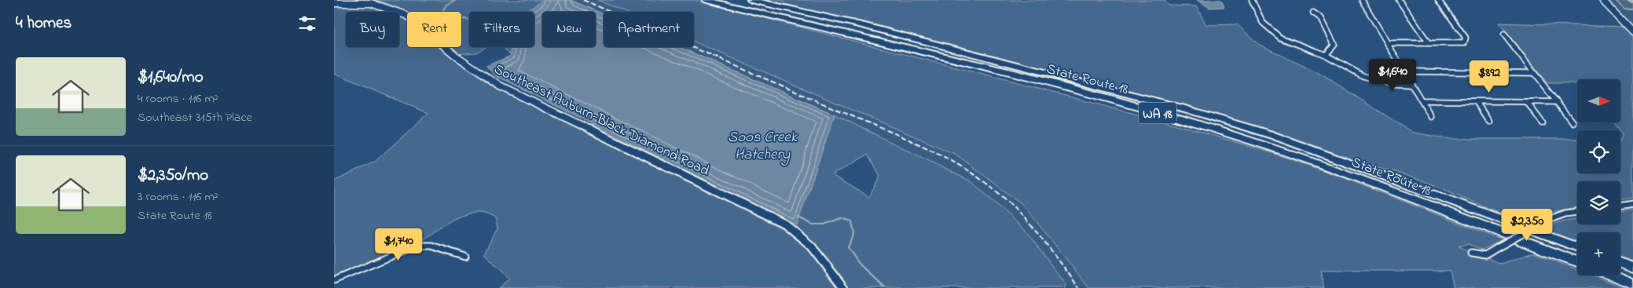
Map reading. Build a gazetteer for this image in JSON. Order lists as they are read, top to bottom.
{
  "streets": {
    "highway": ["State Route 18", "WA 18"],
    "main road": ["Southeast Auburn-Black Diamond Road"]
  },
  "water": ["Soos Creek Hatchery"],
  "north": "right",
  "page": {
    "heading": "4 homes",
    "chip": [
      "Buy",
      "Rent",
      "Filters",
      "New",
      "Apartment"
    ],
    "list": [
      {
        "name": "$1,640/mo",
        "note": "4 rooms · 116 m² · Southeast 315th Place"
      },
      {
        "name": "$2,350/mo",
        "note": "3 rooms · 116 m² · State Route 18"
      }
    ],
    "price": [
      "$1,640",
      "$892",
      "$2,350",
      "$1,740"
    ],
    "map_buttons": "+"
  }
}
